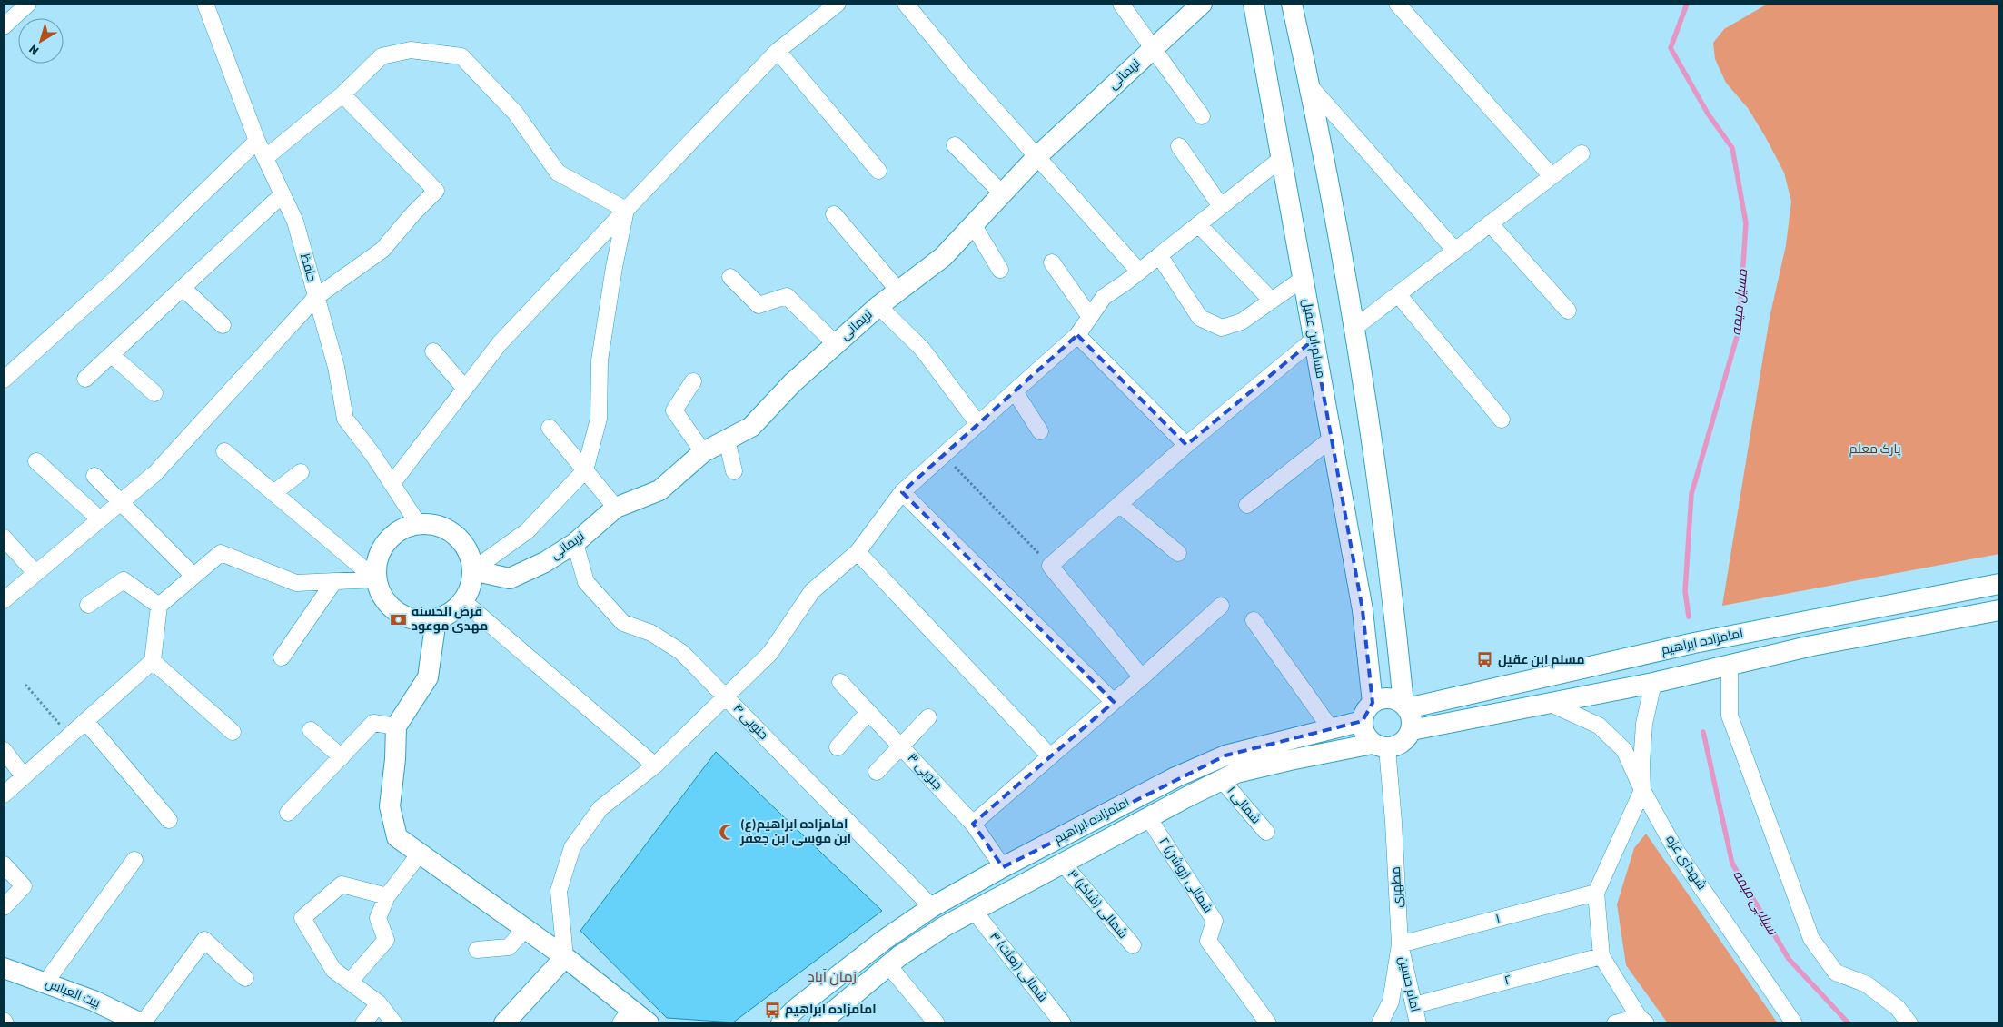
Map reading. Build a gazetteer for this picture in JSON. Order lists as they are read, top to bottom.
{
  "streets": {
    "street": [
      "نریمانی",
      "حافظ",
      "مسلم ابن عقیل",
      "امامزاده ابراهیم",
      "۴ جنوبی",
      "۳ جنوبی",
      "۱ شمالی",
      "شهدای غزه",
      "۲ شمالی (روشن)",
      "مطهری",
      "۳ شمالی (شاکر)",
      "۱",
      "۴ شمالی (بعثت)",
      "۲",
      "امام حسین",
      "بیت العباس"
    ]
  },
  "crossings": [
    ["نریمانی", "حافظ"],
    ["نریمانی", "۴ جنوبی"],
    ["مسلم ابن عقیل", "امامزاده ابراهیم"],
    ["مسلم ابن عقیل", "مطهری"],
    ["امامزاده ابراهیم", "۴ جنوبی"],
    ["امامزاده ابراهیم", "۳ جنوبی"],
    ["امامزاده ابراهیم", "۱ شمالی"],
    ["امامزاده ابراهیم", "۲ شمالی (روشن)"],
    ["امامزاده ابراهیم", "مطهری"],
    ["امامزاده ابراهیم", "۳ شمالی (شاکر)"],
    ["امامزاده ابراهیم", "۴ شمالی (بعثت)"],
    ["مطهری", "۱"],
    ["مطهری", "امام حسین"],
    ["۱", "امام حسین"],
    ["۲", "امام حسین"]
  ],
  "districts": ["زمان آباد"],
  "water": ["مسیل میمه", "سیلابی میمه"],
  "parks": ["پارک معلم"],
  "places": {
    "bank": ["قرض الحسنه مهدی موعود"],
    "bus stop": ["مسلم ابن عقیل", "امامزاده ابراهیم"],
    "mosque": ["(ع)امامزاده ابراهیم ابن موسی ابن جعفر"]
  },
  "north": "bottom left"
}
